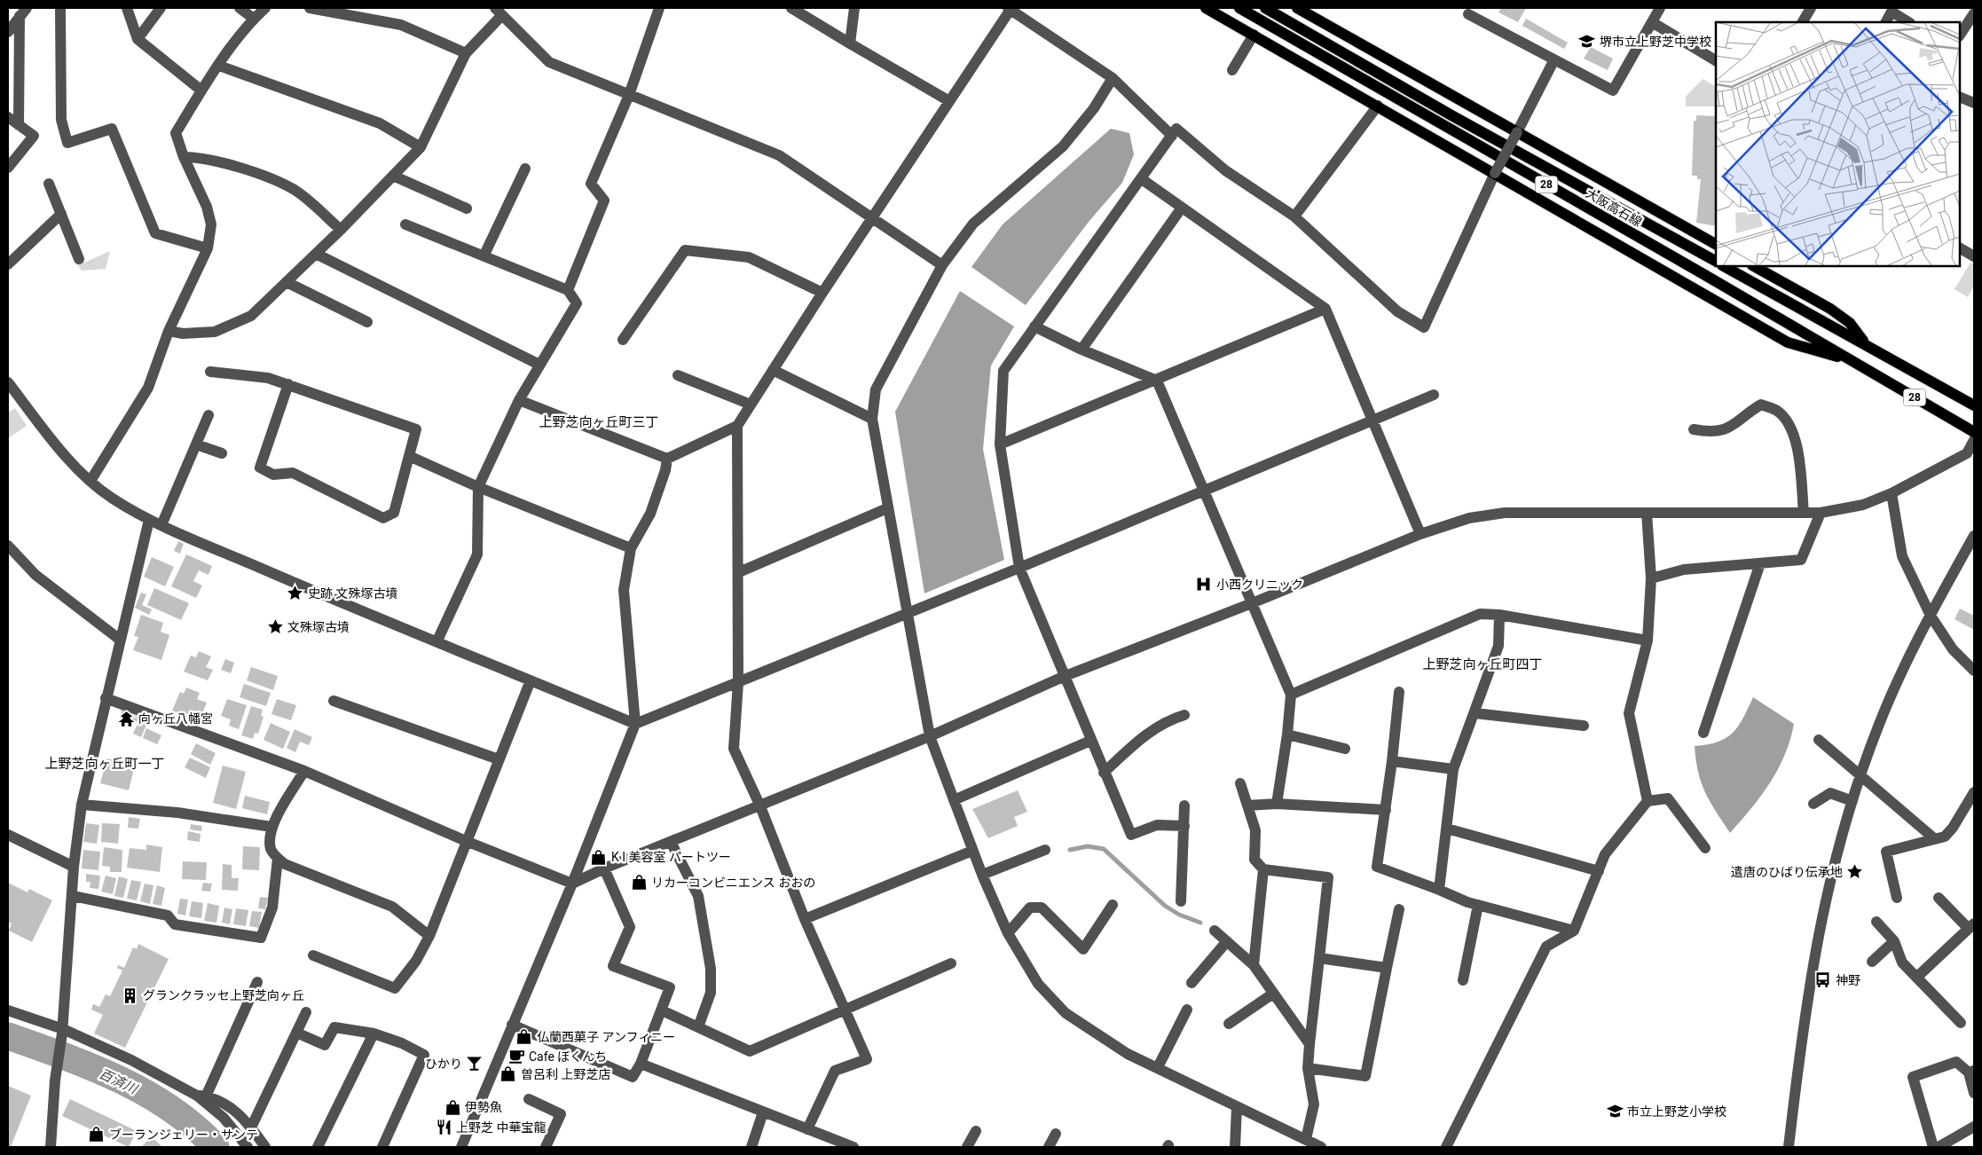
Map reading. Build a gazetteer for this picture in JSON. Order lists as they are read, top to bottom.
{
  "streets": {
    "main road": ["28", "大阪高石線"]
  },
  "districts": ["上野芝向ヶ丘町三丁", "上野芝向ヶ丘町四丁", "上野芝向ヶ丘町一丁"],
  "water": ["百済川"],
  "places": {
    "school or university": ["堺市立上野芝中学校", "市立上野芝小学校"],
    "hospital": ["小西クリニック"],
    "place": ["史跡 文殊塚古墳", "文殊塚古墳", "遣唐のひばり伝承地"],
    "temple": ["向ヶ丘八幡宮"],
    "shop": [
      "K I 美容室 パートツー",
      "リカーコンビニエンス おおの",
      "仏蘭西菓子 アンフィニー",
      "曽呂利 上野芝店",
      "伊勢魚",
      "ブーランジェリー・サンテ"
    ],
    "bus stop": ["神野"],
    "building": ["グランクラッセ上野芝向ヶ丘"],
    "cafe": ["Cafe ぼくんち"],
    "bar": ["ひかり"],
    "restaurant": ["上野芝 中華宝龍"]
  }
}
